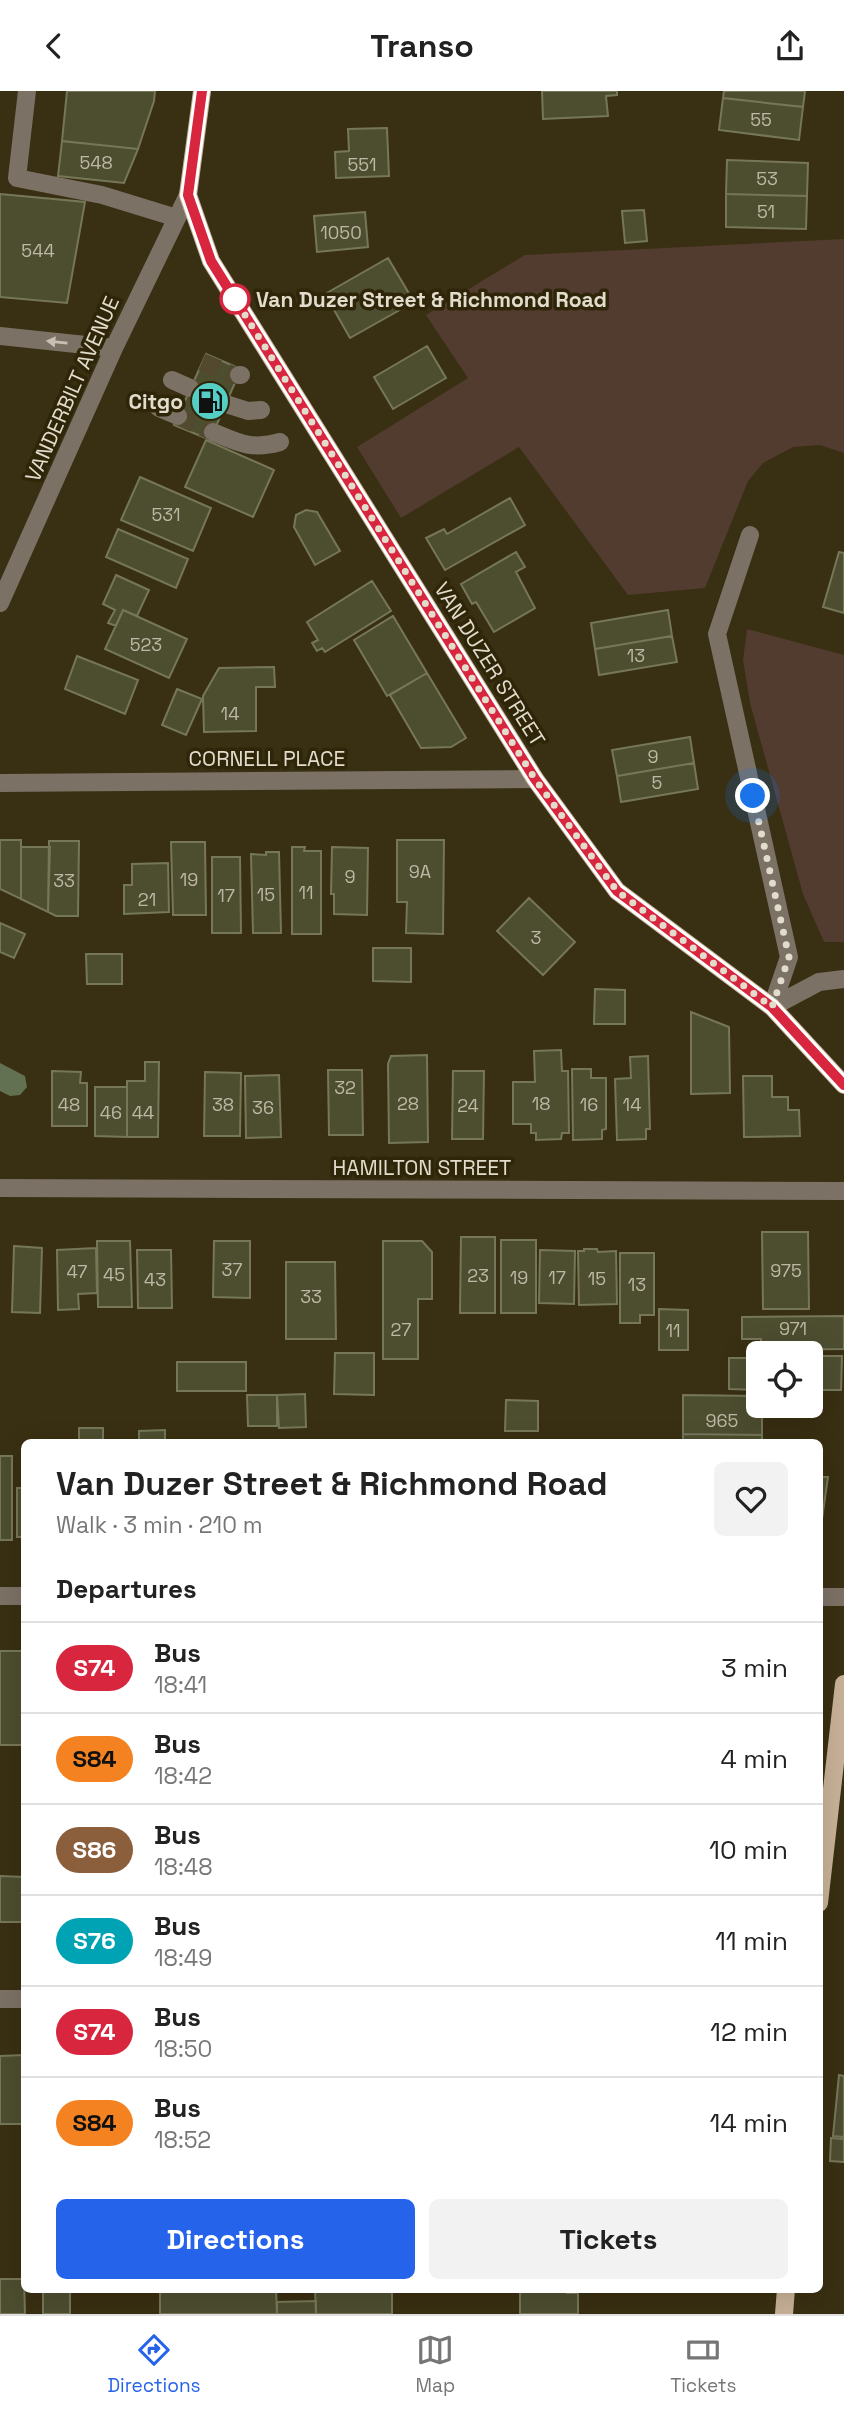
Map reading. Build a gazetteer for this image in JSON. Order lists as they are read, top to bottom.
{
  "streets": {
    "main road": ["VAN DUZER STREET"],
    "street": ["VANDERBILT AVENUE", "CORNELL PLACE", "HAMILTON STREET"]
  },
  "crossings": [
    ["VANDERBILT AVENUE", "VAN DUZER STREET"],
    ["VAN DUZER STREET", "CORNELL PLACE"]
  ],
  "places": {
    "other": ["Van Duzer Street & Richmond Road"],
    "fuel station": ["Citgo"]
  },
  "lines": ["bus line S74"],
  "house_numbers": [
    "55",
    "548",
    "551",
    "53",
    "51",
    "1050",
    "544",
    "531",
    "523",
    "13",
    "14",
    "9",
    "5",
    "9A",
    "9",
    "19",
    "33",
    "11",
    "15",
    "17",
    "21",
    "3",
    "32",
    "28",
    "18",
    "48",
    "38",
    "16",
    "14",
    "24",
    "36",
    "46",
    "44",
    "37",
    "975",
    "47",
    "45",
    "23",
    "19",
    "17",
    "15",
    "43",
    "13",
    "33",
    "971",
    "27",
    "11",
    "965"
  ],
  "page": {
    "header": "Transo",
    "heading": [
      ["Van Duzer Street & Richmond Road", "Walk · 3 min · 210 m"],
      "Departures"
    ],
    "list": [
      {
        "mark": "S74",
        "name": "Bus",
        "note": "18:41",
        "value": "3 min"
      },
      {
        "mark": "S84",
        "name": "Bus",
        "note": "18:42",
        "value": "4 min"
      },
      {
        "mark": "S86",
        "name": "Bus",
        "note": "18:48",
        "value": "10 min"
      },
      {
        "mark": "S76",
        "name": "Bus",
        "note": "18:49",
        "value": "11 min"
      },
      {
        "mark": "S74",
        "name": "Bus",
        "note": "18:50",
        "value": "12 min"
      },
      {
        "mark": "S84",
        "name": "Bus",
        "note": "18:52",
        "value": "14 min"
      }
    ],
    "buttons": ["Directions", "Tickets"],
    "tabs": ["Directions", "Map", "Tickets"]
  }
}
